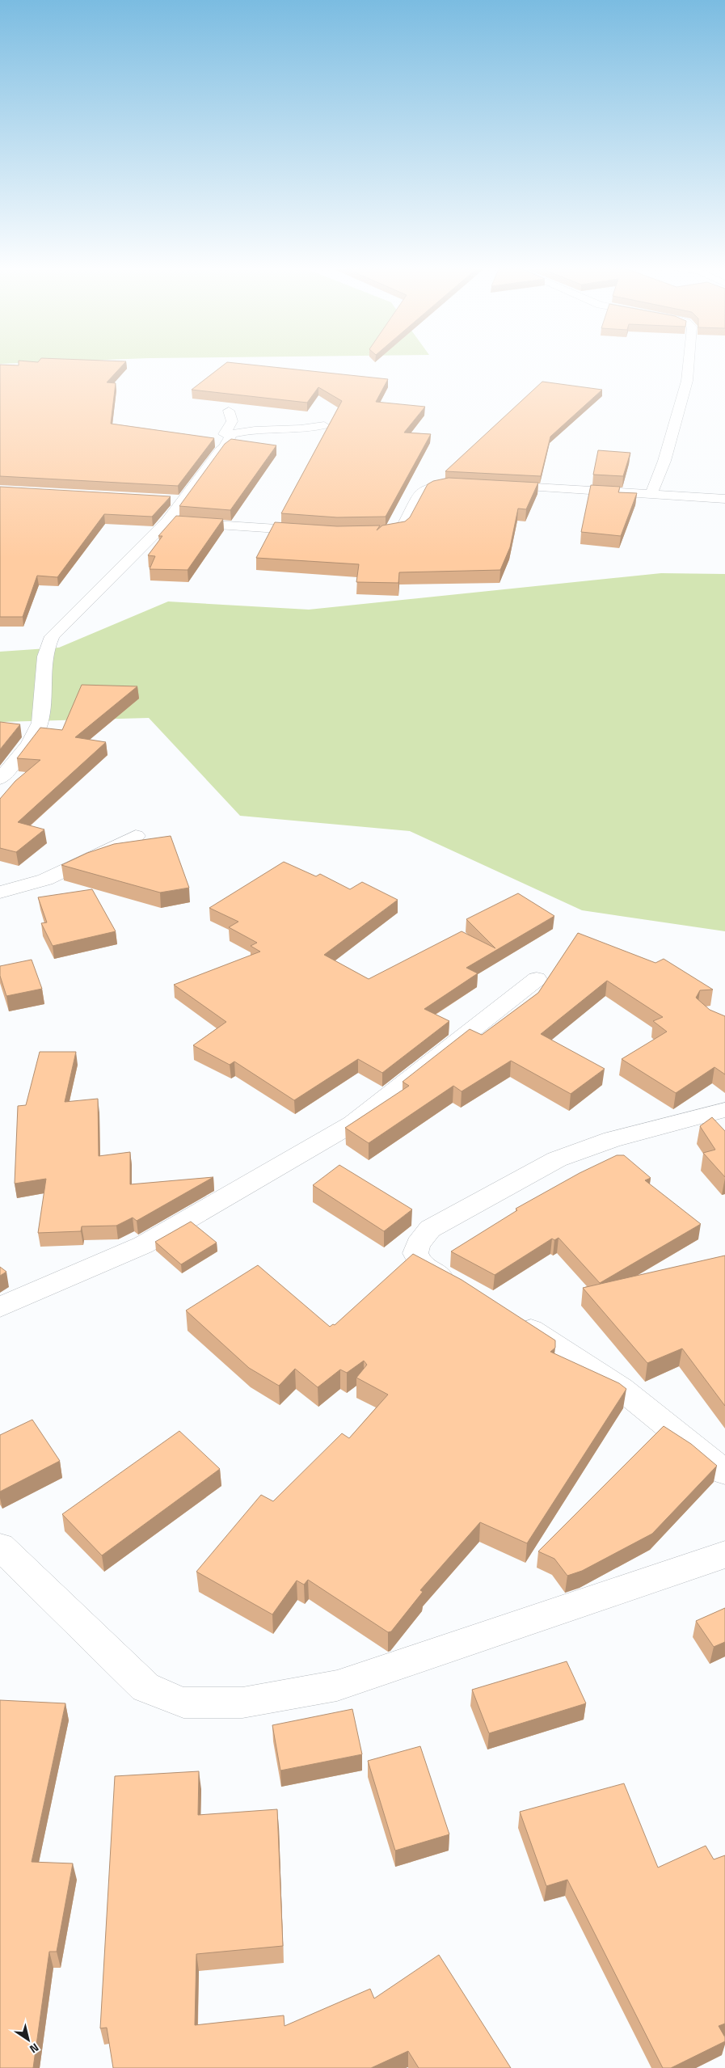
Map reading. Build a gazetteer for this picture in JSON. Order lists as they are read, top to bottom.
{
  "north": "bottom right"
}
